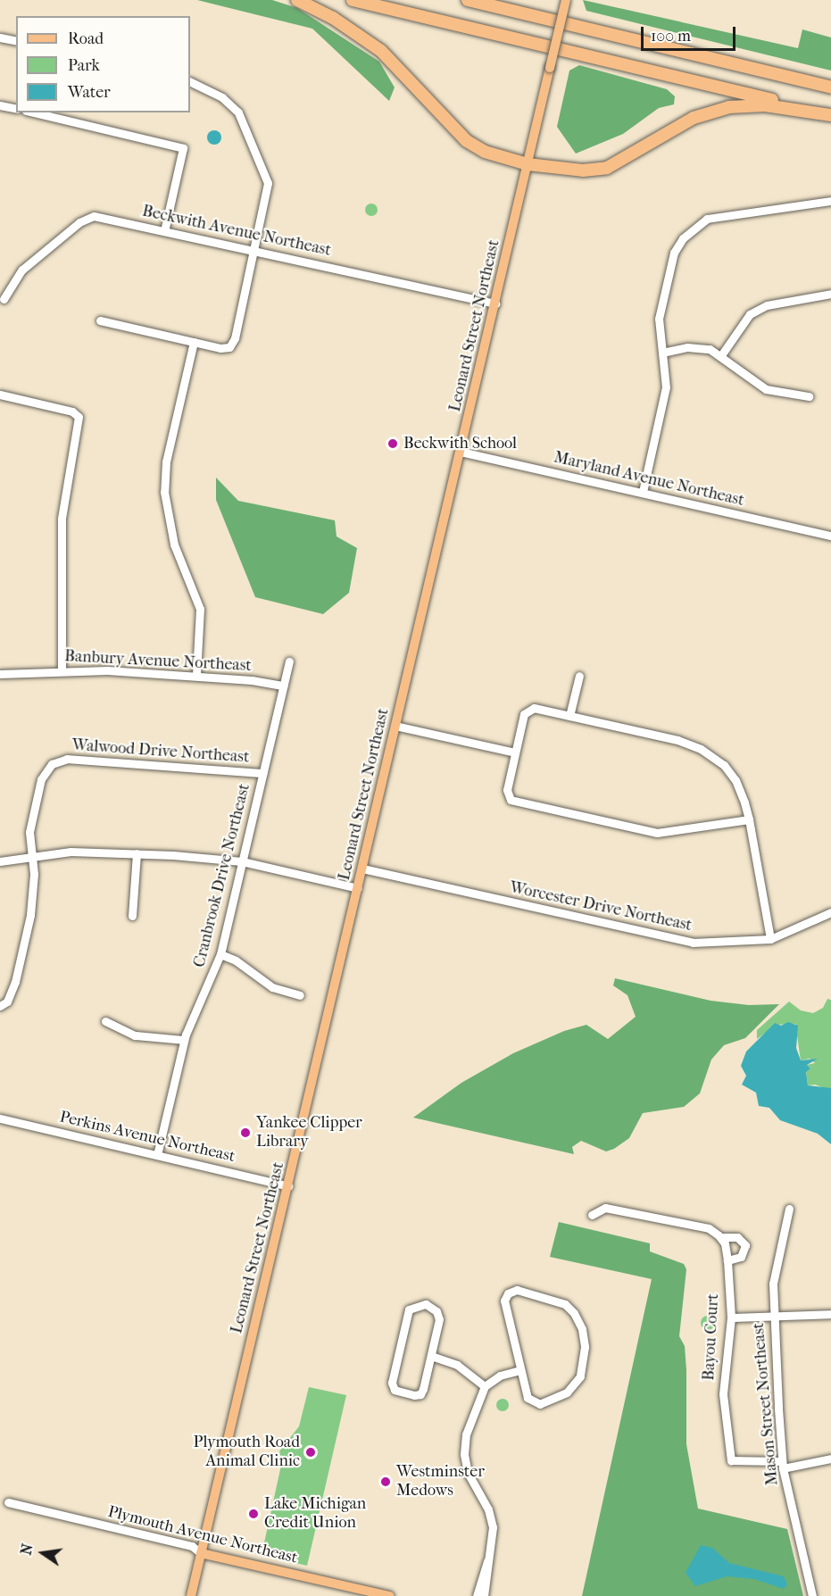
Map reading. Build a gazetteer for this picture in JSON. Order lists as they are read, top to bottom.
{
  "streets": {
    "main road": ["Leonard Street Northeast", "Plymouth Avenue Northeast"],
    "street": [
      "Beckwith Avenue Northeast",
      "Maryland Avenue Northeast",
      "Banbury Avenue Northeast",
      "Walwood Drive Northeast",
      "Cranbrook Drive Northeast",
      "Worcester Drive Northeast",
      "Perkins Avenue Northeast",
      "Bayou Court",
      "Mason Street Northeast"
    ]
  },
  "crossings": [
    ["Beckwith Avenue Northeast", "Leonard Street Northeast"],
    ["Leonard Street Northeast", "Maryland Avenue Northeast"],
    ["Leonard Street Northeast", "Worcester Drive Northeast"],
    ["Leonard Street Northeast", "Perkins Avenue Northeast"],
    ["Leonard Street Northeast", "Plymouth Avenue Northeast"],
    ["Banbury Avenue Northeast", "Cranbrook Drive Northeast"],
    ["Walwood Drive Northeast", "Cranbrook Drive Northeast"],
    ["Cranbrook Drive Northeast", "Perkins Avenue Northeast"],
    ["Bayou Court", "Mason Street Northeast"]
  ],
  "places": [
    "Beckwith School",
    "Yankee Clipper Library",
    "Plymouth Road Animal Clinic",
    "Westminster Medows",
    "Lake Michigan Credit Union"
  ],
  "legend": ["Road", "Park", "Water"],
  "scale_bar": "100 m",
  "north": "left"
}
